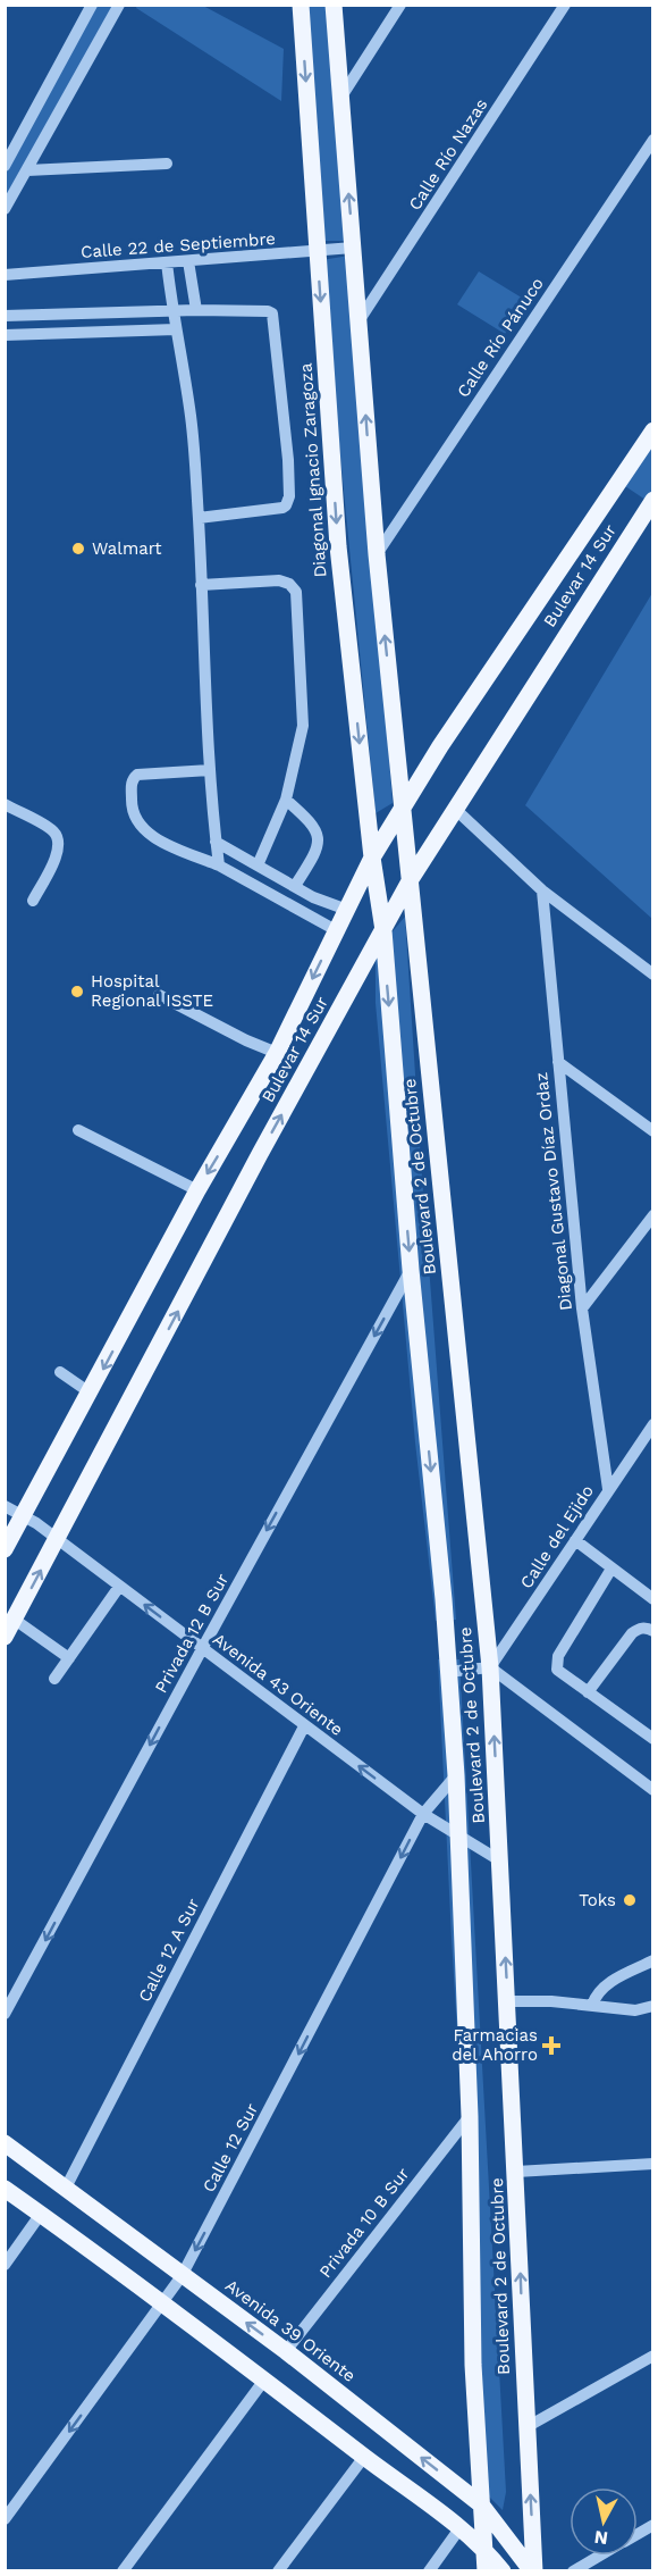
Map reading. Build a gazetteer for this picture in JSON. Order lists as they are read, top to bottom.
{
  "streets": {
    "main road": [
      "Diagonal Ignacio Zaragoza",
      "Bulevar 14 Sur",
      "Boulevard 2 de Octubre",
      "Avenida 39 Oriente"
    ],
    "street": [
      "Calle Río Nazas",
      "Calle 22 de Septiembre",
      "Calle Río Pánuco",
      "Diagonal Gustavo Díaz Ordaz",
      "Calle del Ejido",
      "Privada 12 B Sur",
      "Avenida 43 Oriente",
      "Calle 12 A Sur",
      "Calle 12 Sur",
      "Privada 10 B Sur"
    ]
  },
  "crossings": [
    ["Calle 22 de Septiembre", "Diagonal Ignacio Zaragoza"],
    ["Diagonal Ignacio Zaragoza", "Bulevar 14 Sur"],
    ["Diagonal Ignacio Zaragoza", "Boulevard 2 de Octubre"],
    ["Bulevar 14 Sur", "Boulevard 2 de Octubre"],
    ["Bulevar 14 Sur", "Avenida 43 Oriente"],
    ["Boulevard 2 de Octubre", "Calle del Ejido"],
    ["Boulevard 2 de Octubre", "Privada 12 B Sur"],
    ["Boulevard 2 de Octubre", "Avenida 43 Oriente"],
    ["Boulevard 2 de Octubre", "Calle 12 Sur"],
    ["Boulevard 2 de Octubre", "Privada 10 B Sur"],
    ["Boulevard 2 de Octubre", "Avenida 39 Oriente"],
    ["Diagonal Gustavo Díaz Ordaz", "Calle del Ejido"],
    ["Privada 12 B Sur", "Avenida 43 Oriente"],
    ["Avenida 43 Oriente", "Calle 12 A Sur"],
    ["Avenida 43 Oriente", "Calle 12 Sur"],
    ["Calle 12 A Sur", "Avenida 39 Oriente"],
    ["Calle 12 Sur", "Avenida 39 Oriente"],
    ["Privada 10 B Sur", "Avenida 39 Oriente"]
  ],
  "one_way": ["Privada 12 B Sur", "Avenida 43 Oriente", "Calle 12 Sur"],
  "places": {
    "other": ["Walmart", "Hospital Regional ISSTE", "Toks"],
    "health": ["Farmacias del Ahorro"]
  },
  "north": "bottom"
}
